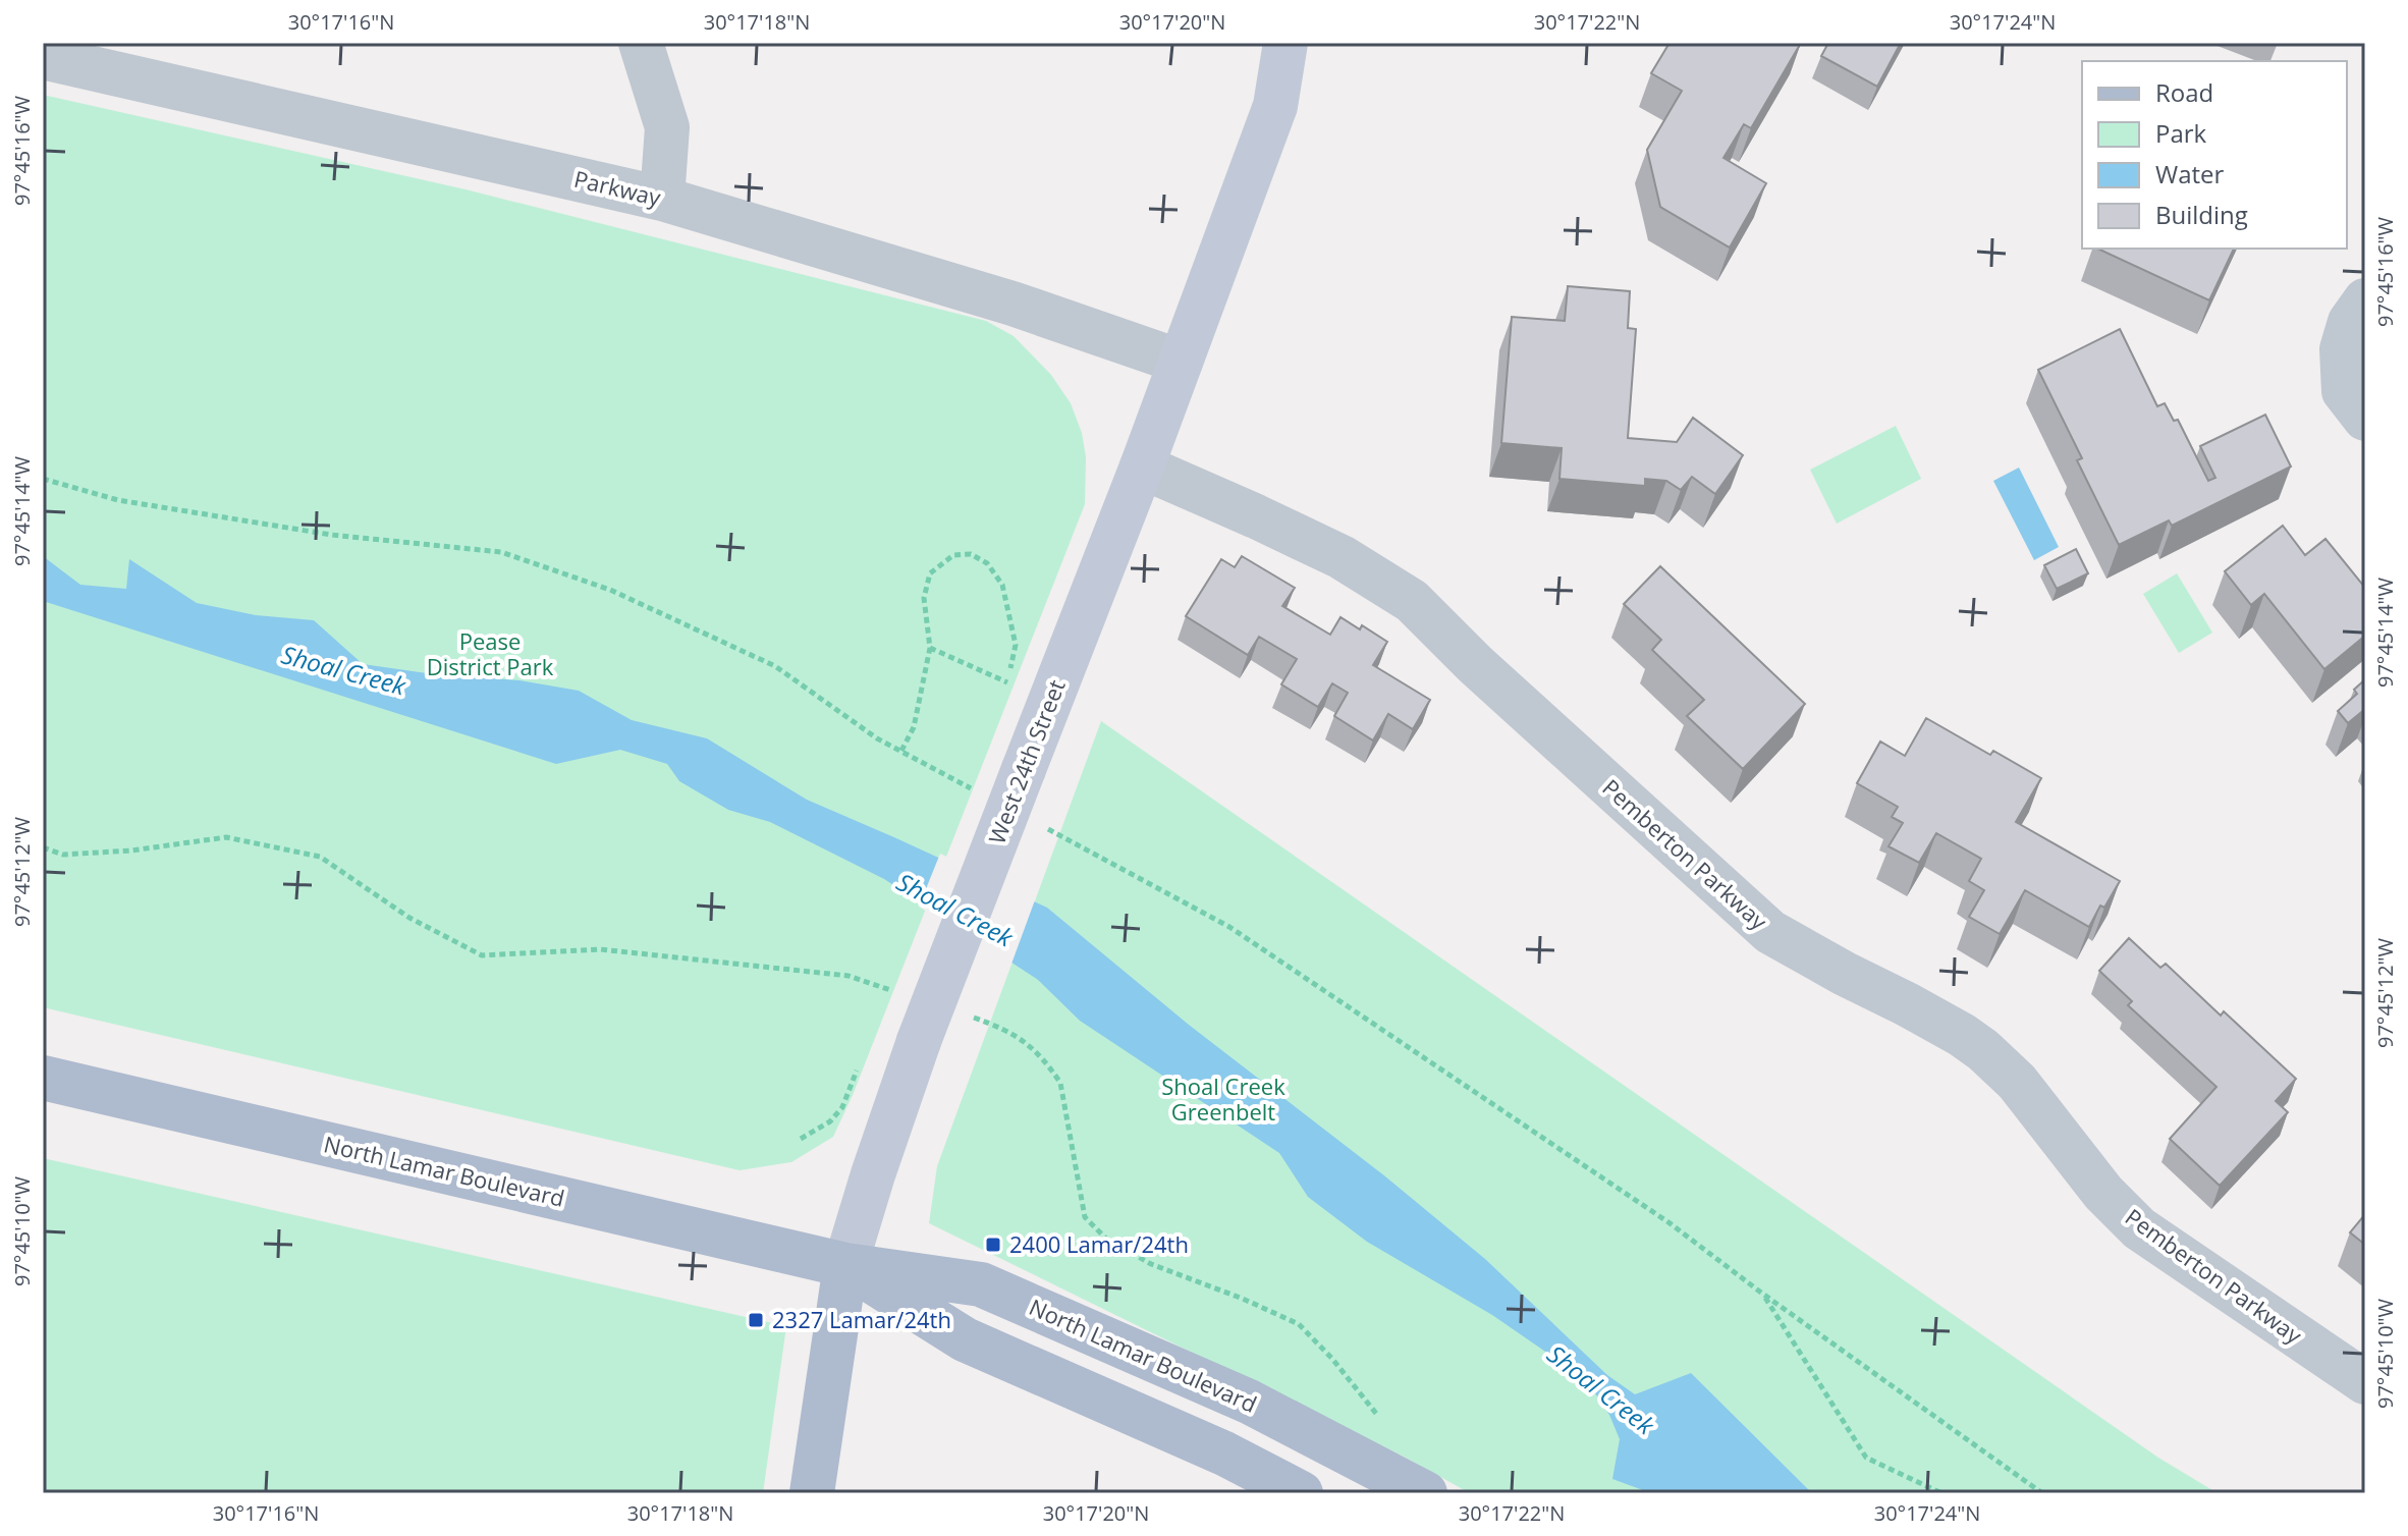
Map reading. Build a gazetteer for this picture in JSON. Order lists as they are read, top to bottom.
{
  "streets": {
    "main road": ["West 24th Street", "North Lamar Boulevard"],
    "street": ["Parkway", "Pemberton Parkway"]
  },
  "crossings": [
    ["Parkway", "West 24th Street"],
    ["West 24th Street", "Pemberton Parkway"],
    ["West 24th Street", "North Lamar Boulevard"]
  ],
  "water": ["Shoal Creek"],
  "parks": ["Pease District Park", "Shoal Creek Greenbelt"],
  "places": {
    "transit": ["2400 Lamar/24th", "2327 Lamar/24th"]
  },
  "legend": [
    "Road",
    "Park",
    "Water",
    "Building"
  ],
  "coordinates": [
    "30°17'16\"N",
    "30°17'18\"N",
    "30°17'20\"N",
    "30°17'22\"N",
    "30°17'24\"N",
    "97°45'16\"W",
    "97°45'14\"W",
    "97°45'12\"W",
    "97°45'10\"W"
  ]
}
